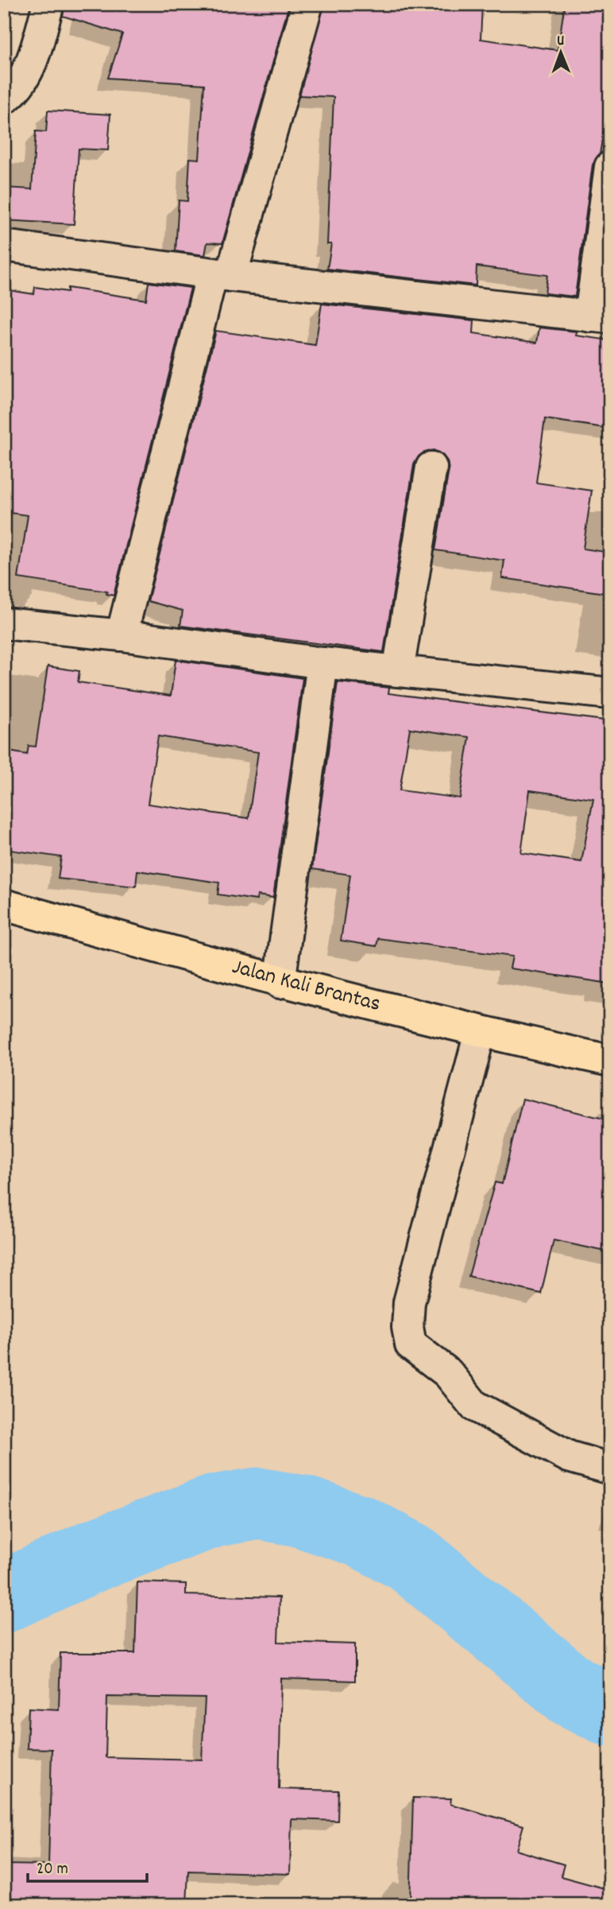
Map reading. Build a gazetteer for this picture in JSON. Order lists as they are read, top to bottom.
{
  "streets": {
    "main road": ["Jalan Kali Brantas"]
  },
  "scale_bar": "20 m",
  "north": "top"
}
